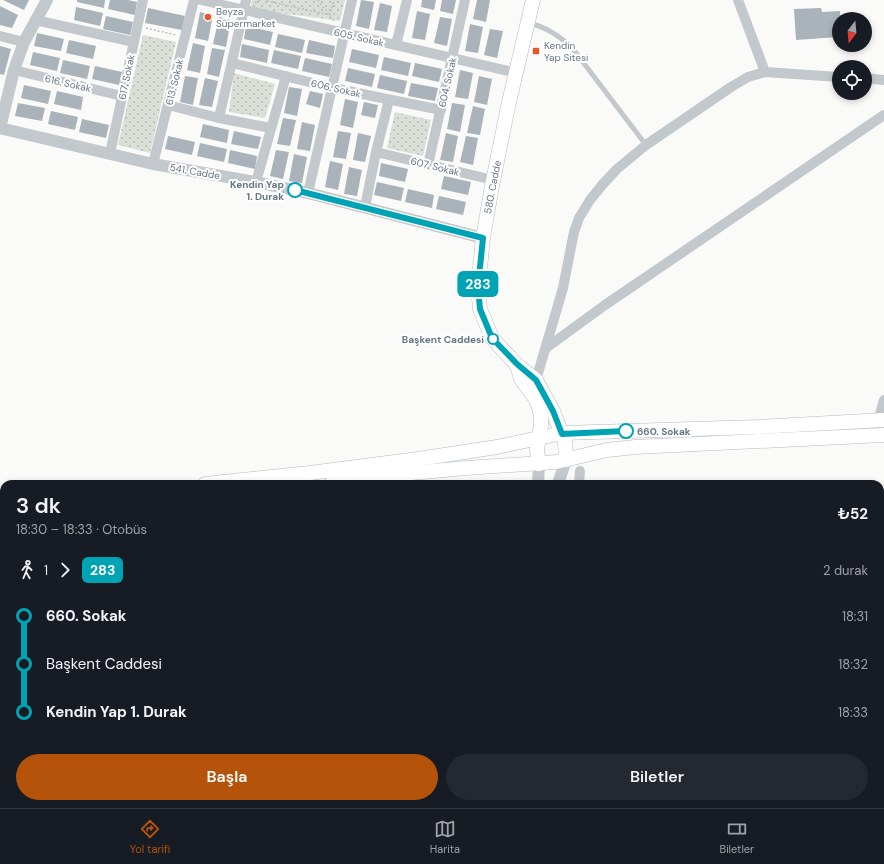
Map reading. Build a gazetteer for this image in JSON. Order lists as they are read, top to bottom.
{
  "streets": {
    "main road": ["580. Cadde"],
    "street": [
      "605. Sokak",
      "617. Sokak",
      "613. Sokak",
      "604. Sokak",
      "616. Sokak",
      "606. Sokak",
      "607. Sokak",
      "541. Cadde"
    ]
  },
  "crossings": [
    ["605. Sokak", "604. Sokak"],
    ["605. Sokak", "580. Cadde"],
    ["617. Sokak", "616. Sokak"],
    ["617. Sokak", "541. Cadde"],
    ["613. Sokak", "541. Cadde"],
    ["604. Sokak", "606. Sokak"],
    ["604. Sokak", "607. Sokak"],
    ["607. Sokak", "580. Cadde"],
    ["541. Cadde", "580. Cadde"]
  ],
  "places": {
    "other": [
      "Beyza Süpermarket",
      "Kendin Yap 1. Durak",
      "Başkent Caddesi",
      "660. Sokak"
    ],
    "transit": ["Kendin Yap Sitesi"]
  },
  "lines": ["bus line 283"],
  "north": "bottom",
  "page": {
    "on_map": "283",
    "heading": ["3 dk", "18:30 – 18:33 · Otobüs", "₺52"],
    "legs": ["1", "283", "2 durak"],
    "list": [
      {
        "name": "660. Sokak",
        "value": "18:31"
      },
      {
        "name": "Başkent Caddesi",
        "value": "18:32"
      },
      {
        "name": "Kendin Yap 1. Durak",
        "value": "18:33"
      }
    ],
    "buttons": ["Başla", "Biletler"],
    "tabs": ["Yol tarifi", "Harita", "Biletler"]
  }
}
